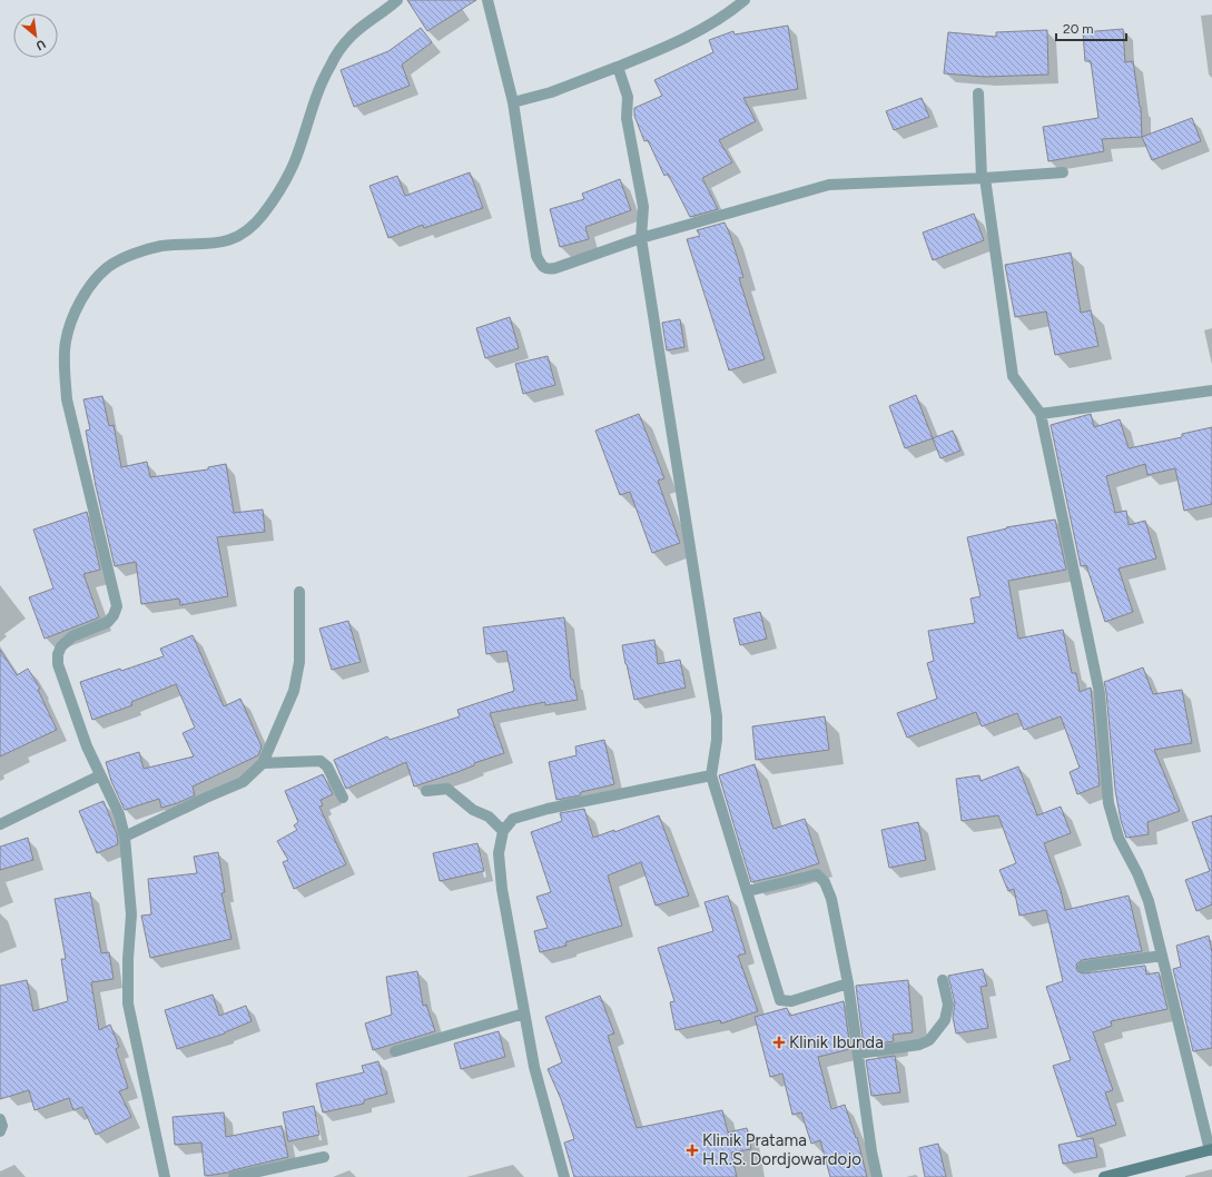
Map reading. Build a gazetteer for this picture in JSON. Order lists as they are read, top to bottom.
{
  "places": {
    "health": ["Klinik Ibunda", "Klinik Pratama H.R.S. Dordjowardojo"]
  },
  "scale_bar": "20 m",
  "north": "bottom right"
}
